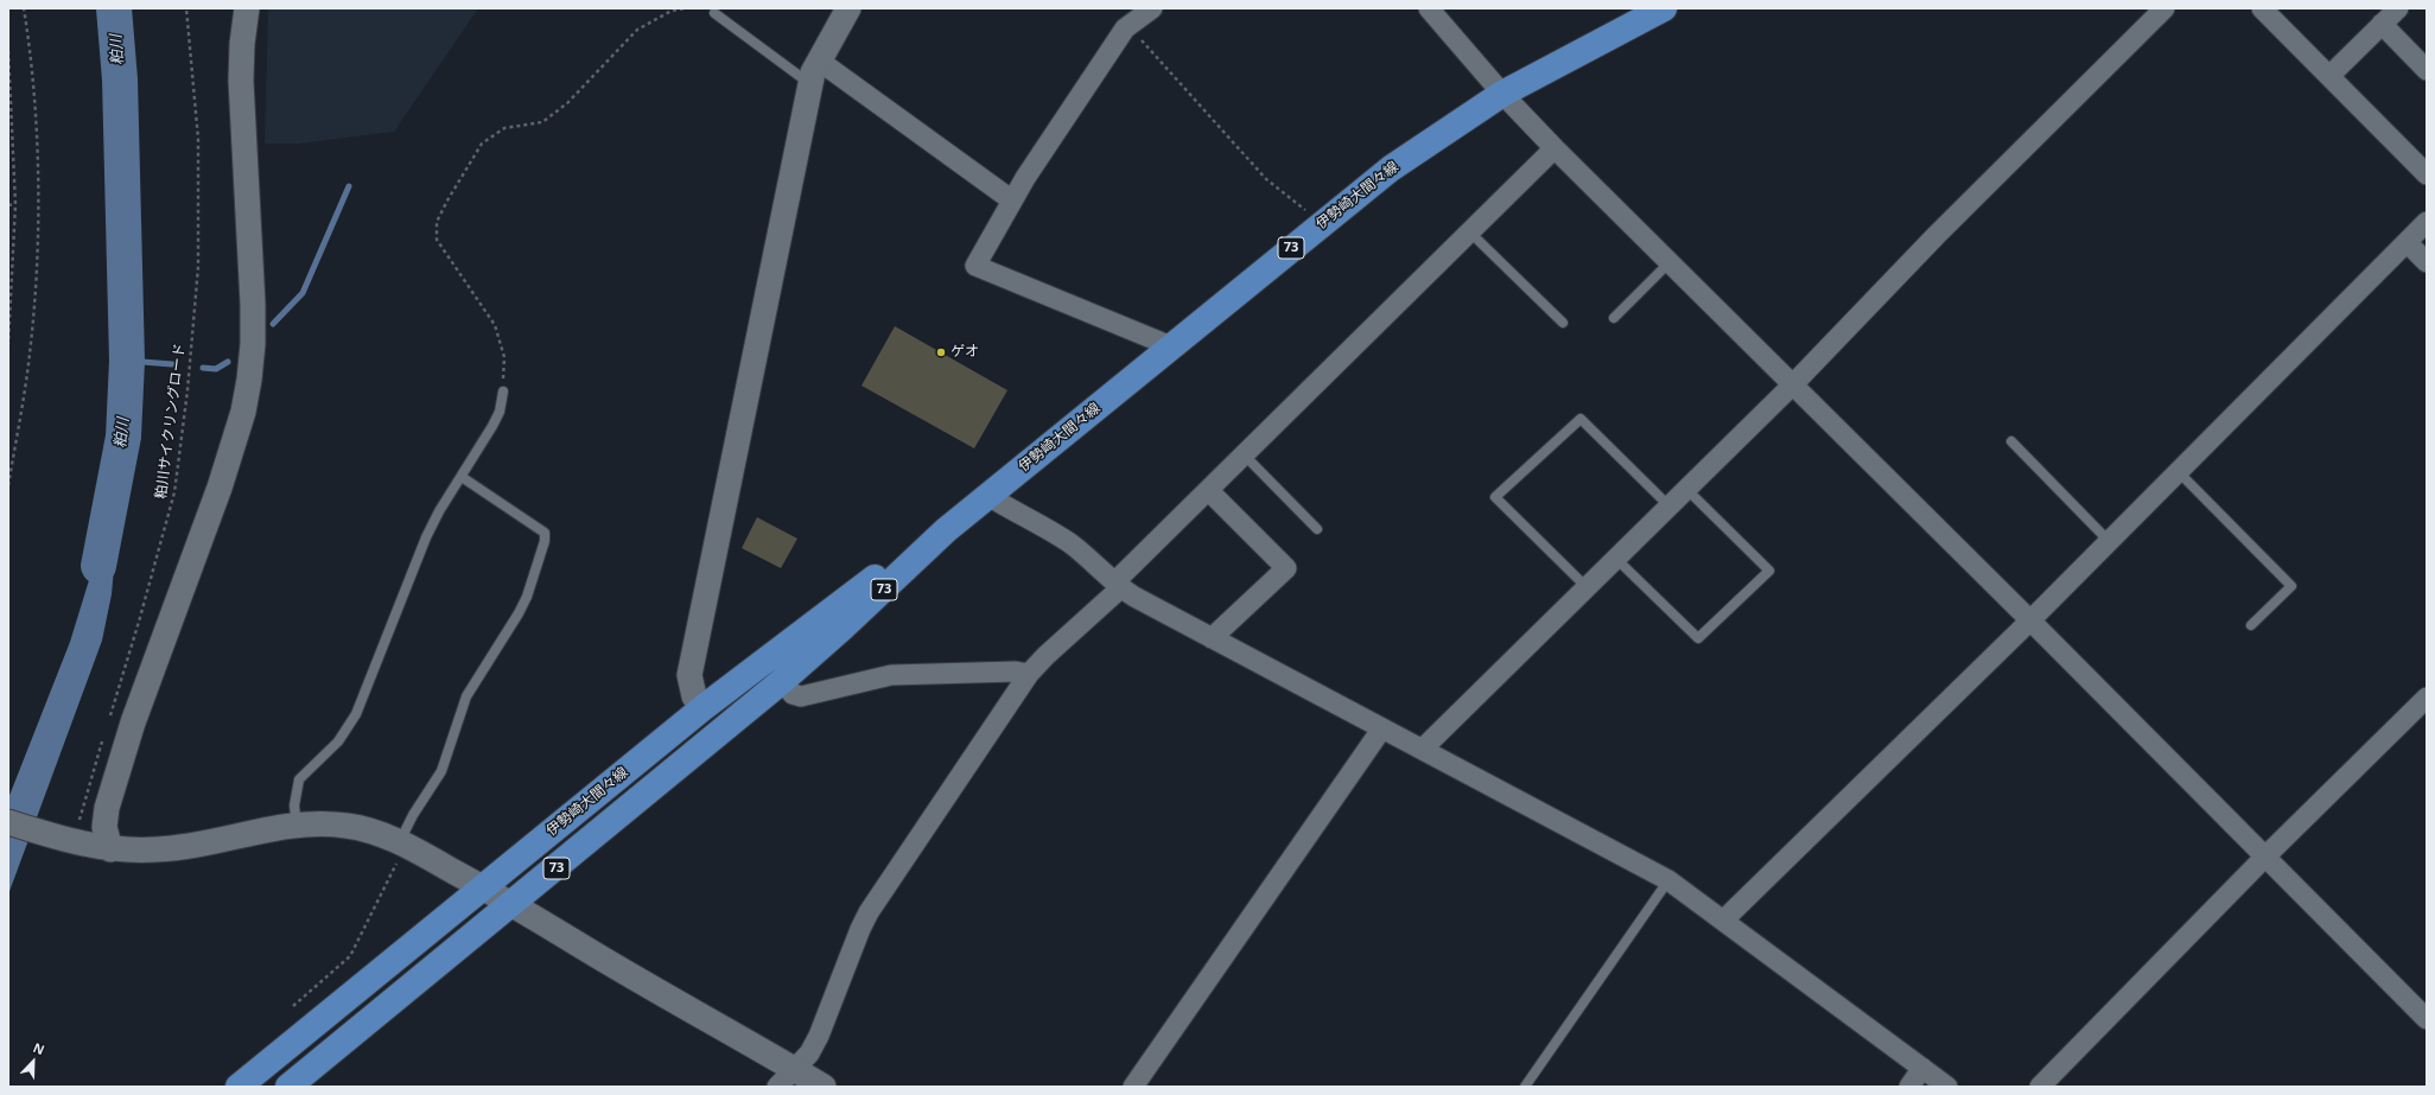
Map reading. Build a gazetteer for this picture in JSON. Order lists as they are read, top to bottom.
{
  "streets": {
    "main road": ["伊勢崎大間々線", "73"],
    "path": ["粕川サイクリングロード"]
  },
  "water": ["粕川"],
  "places": ["ゲオ"],
  "north": "top right"
}
